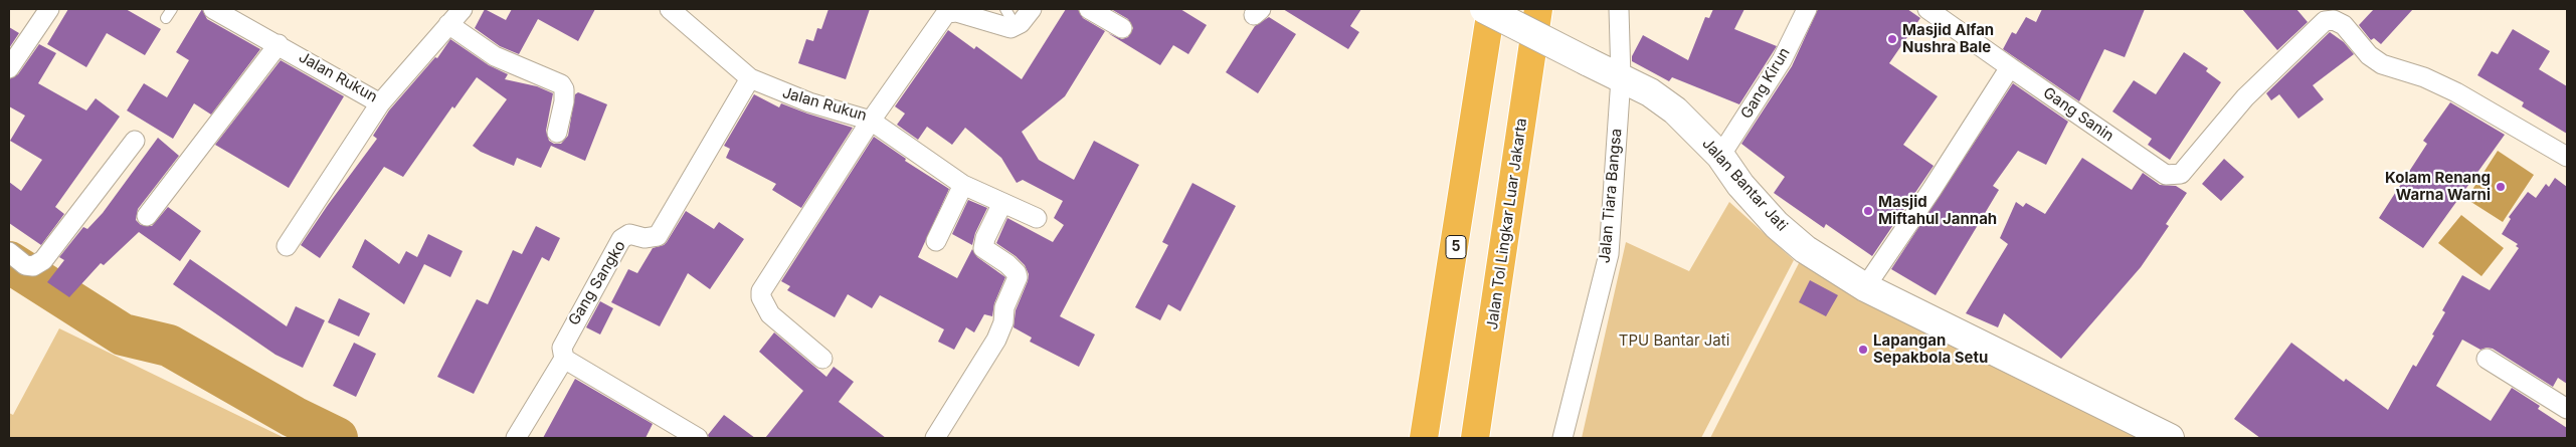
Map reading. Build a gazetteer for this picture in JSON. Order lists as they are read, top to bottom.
{
  "streets": {
    "highway": ["Jalan Tol Lingkar Luar Jakarta", "5"],
    "street": [
      "Jalan Rukun",
      "Gang Kirun",
      "Gang Sanin",
      "Jalan Bantar Jati",
      "Jalan Tiara Bangsa",
      "Gang Sangko"
    ]
  },
  "crossings": [
    ["Jalan Rukun", "Gang Sangko"],
    ["Gang Kirun", "Jalan Bantar Jati"],
    ["Jalan Bantar Jati", "Jalan Tiara Bangsa"]
  ],
  "parks": ["TPU Bantar Jati"],
  "places": [
    "Masjid Alfan Nushra Bale",
    "Kolam Renang Warna Warni",
    "Masjid Miftahul Jannah",
    "Lapangan Sepakbola Setu"
  ]
}
